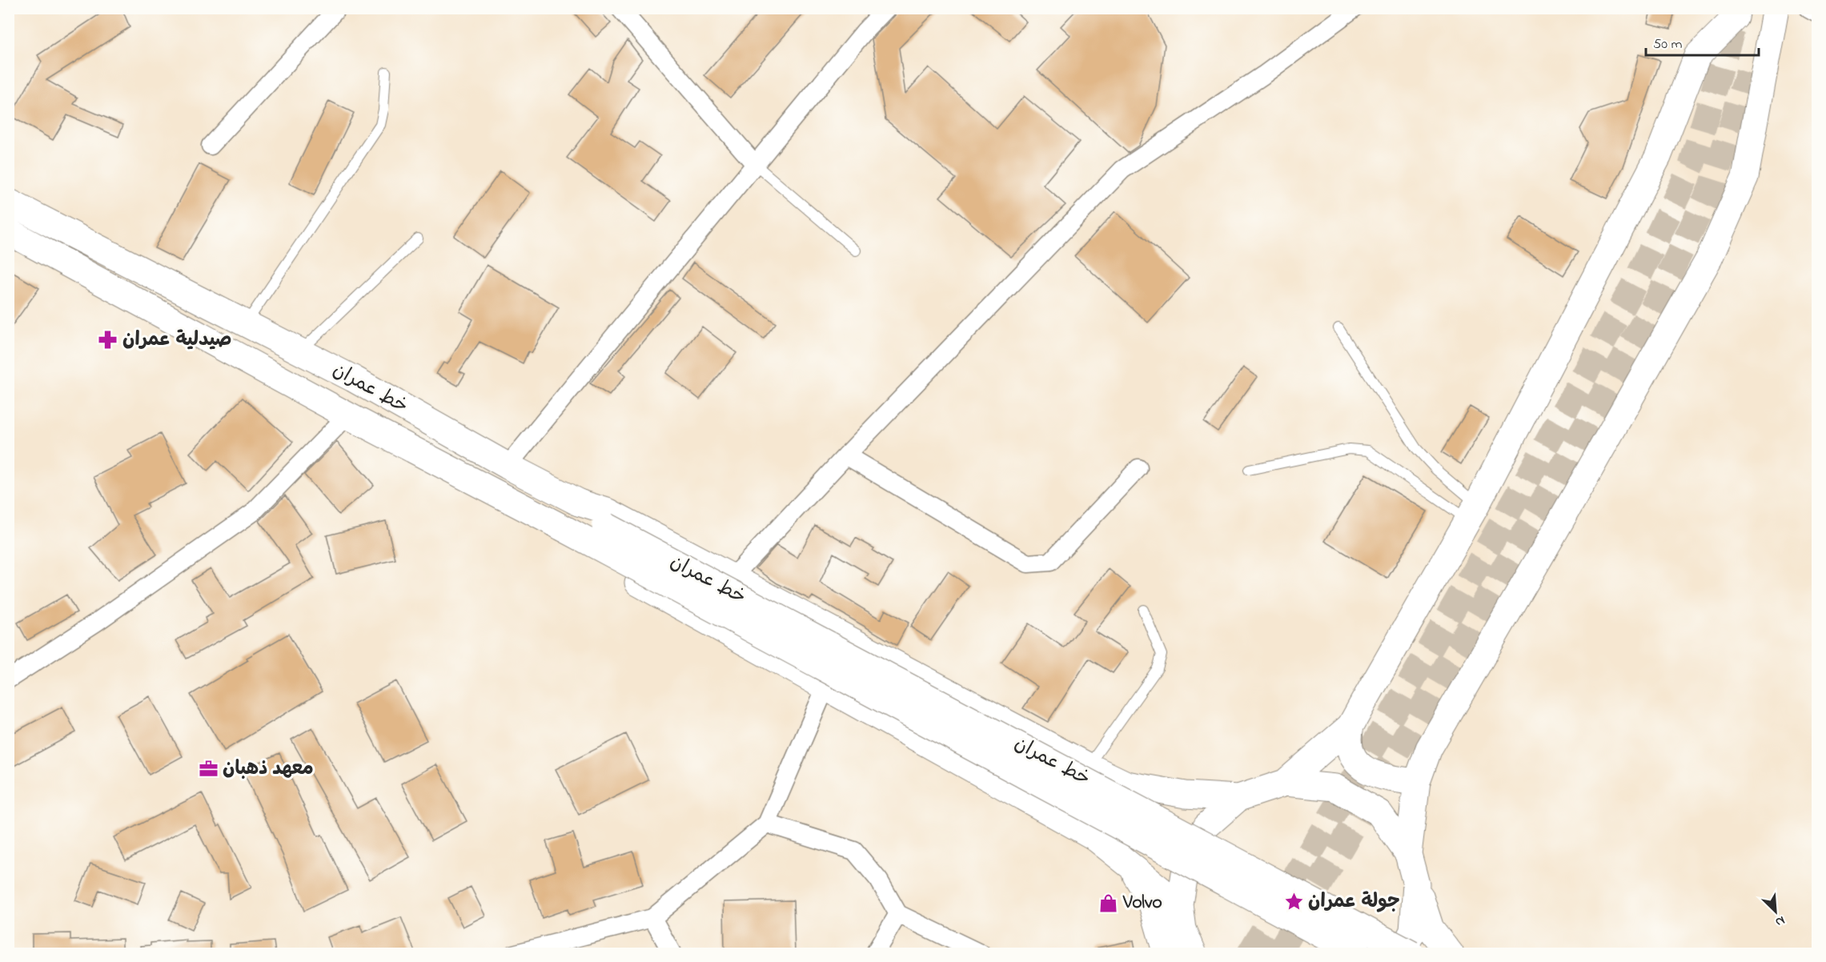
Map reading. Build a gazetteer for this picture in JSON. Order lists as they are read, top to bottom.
{
  "streets": {
    "main road": ["خط عمران"]
  },
  "places": {
    "pharmacy": ["صيدلية عمران"],
    "office": ["معهد ذهبان"],
    "place": ["جولة عمران"],
    "shop": ["Volvo"]
  },
  "scale_bar": "50 m",
  "north": "bottom right"
}
